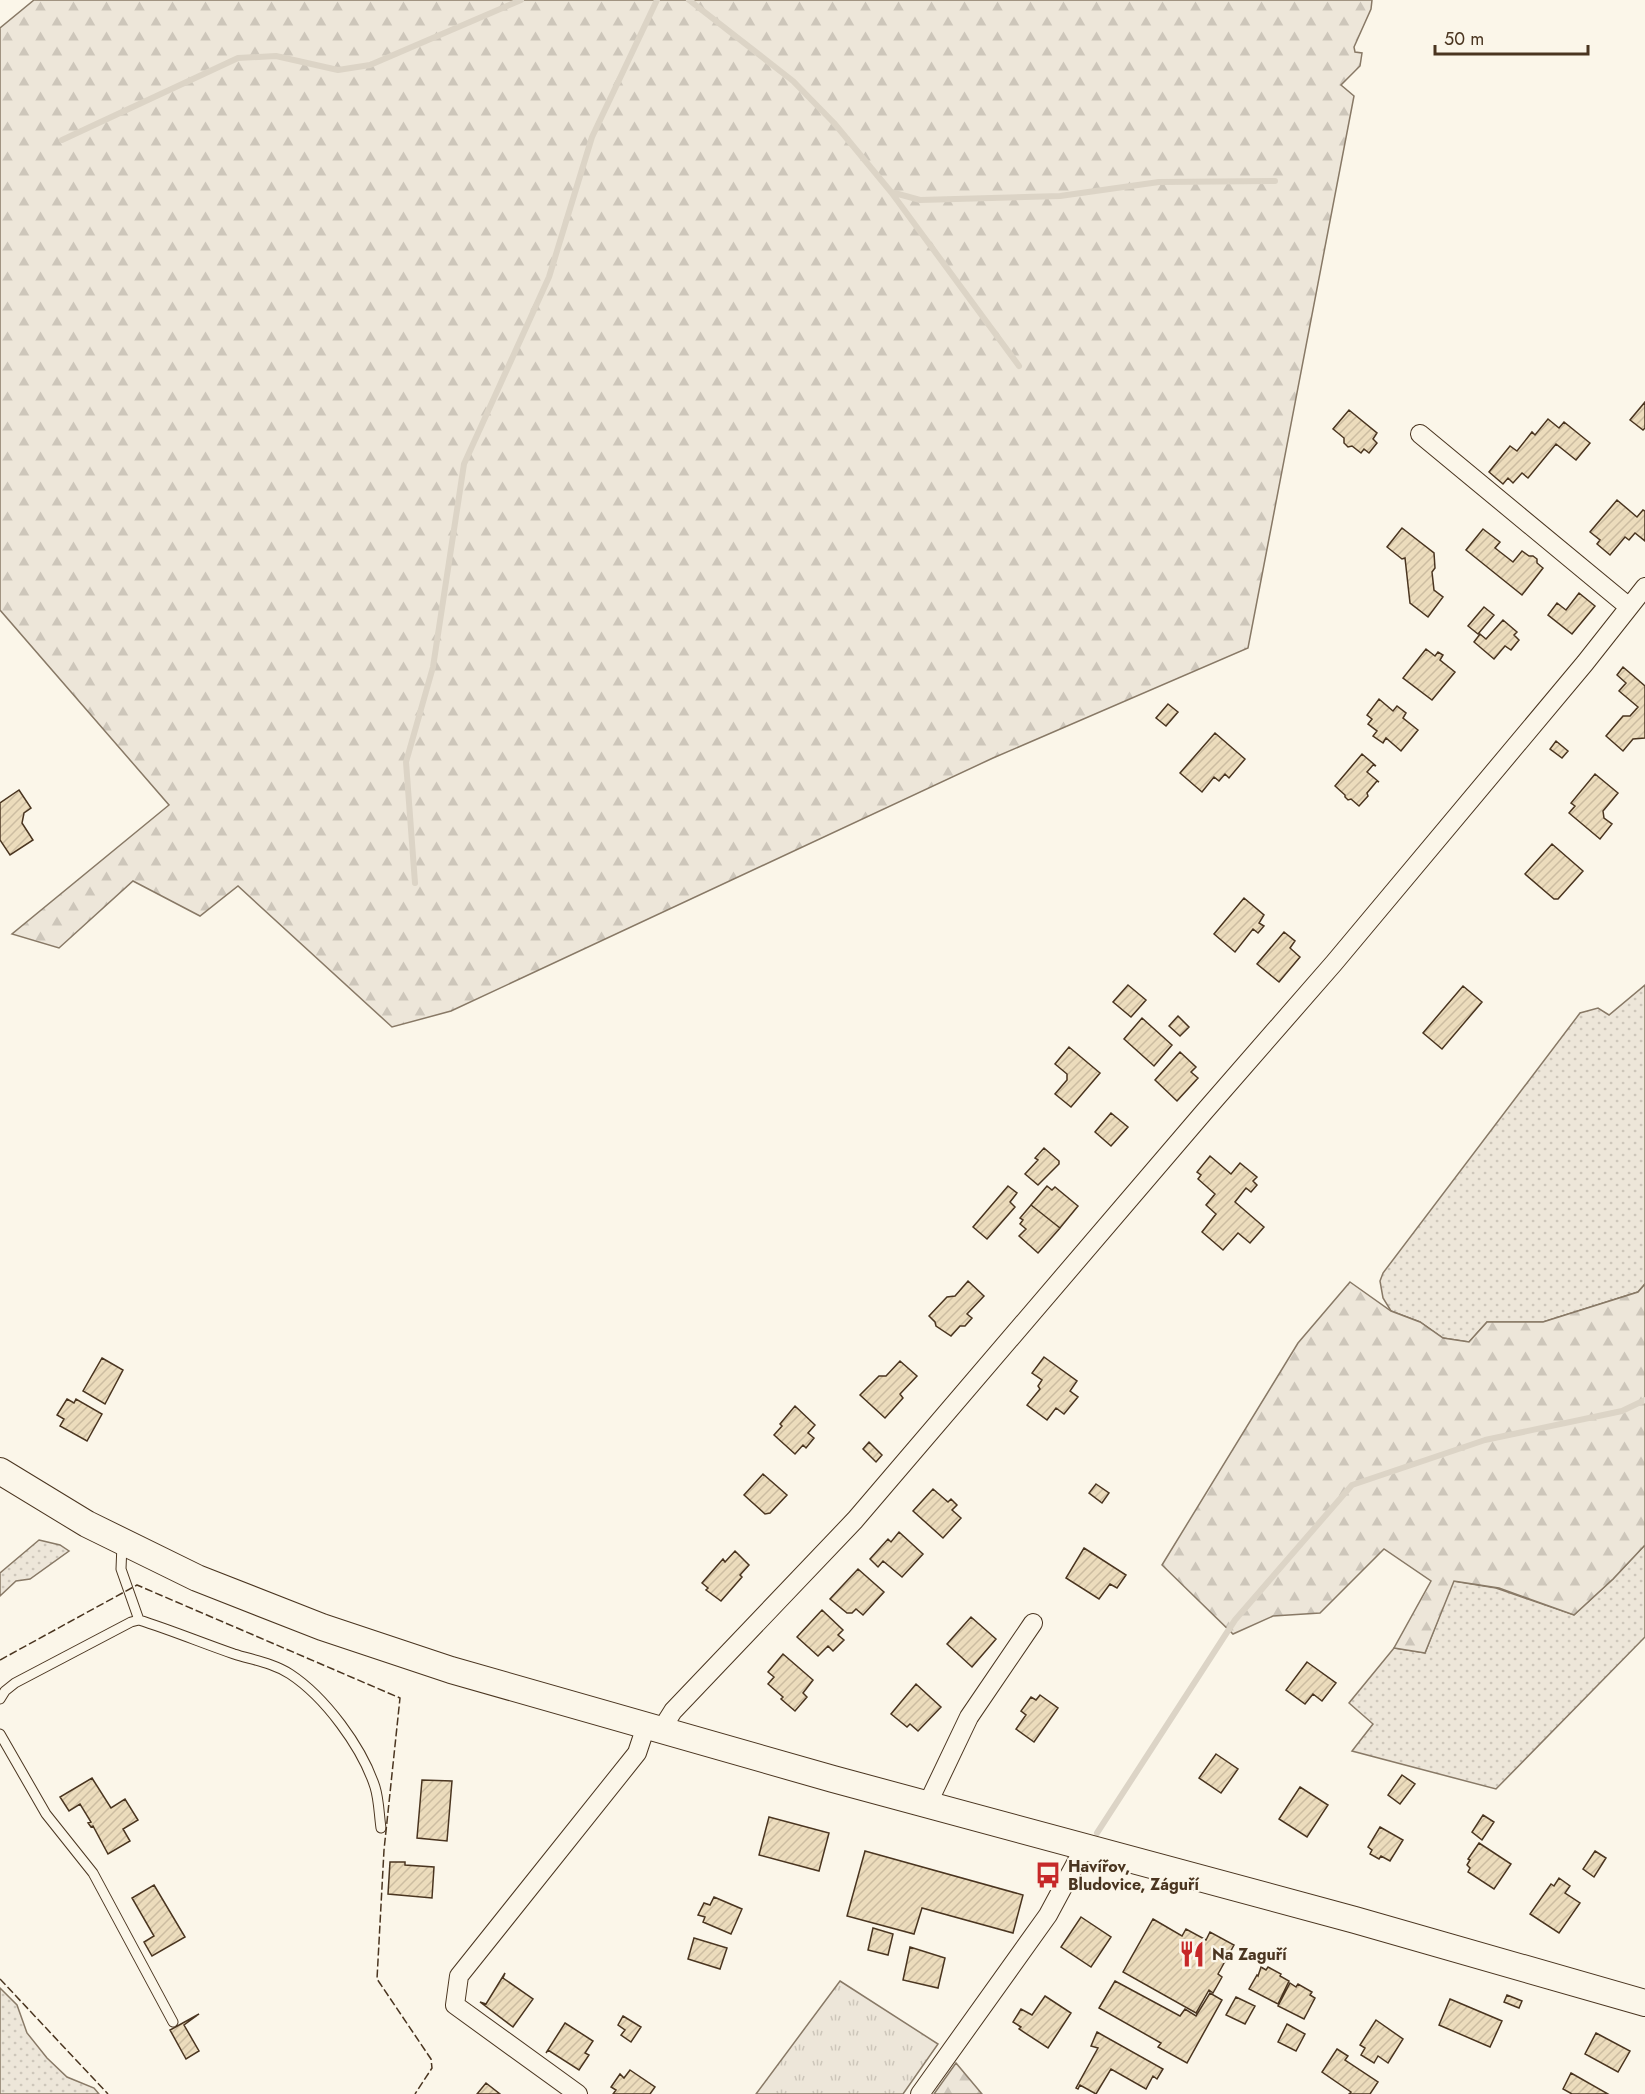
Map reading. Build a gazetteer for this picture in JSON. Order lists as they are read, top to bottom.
{
  "places": {
    "bus stop": ["Havířov, Bludovice, Záguří"],
    "restaurant": ["Na Zaguří"]
  },
  "scale_bar": "50 m"
}
